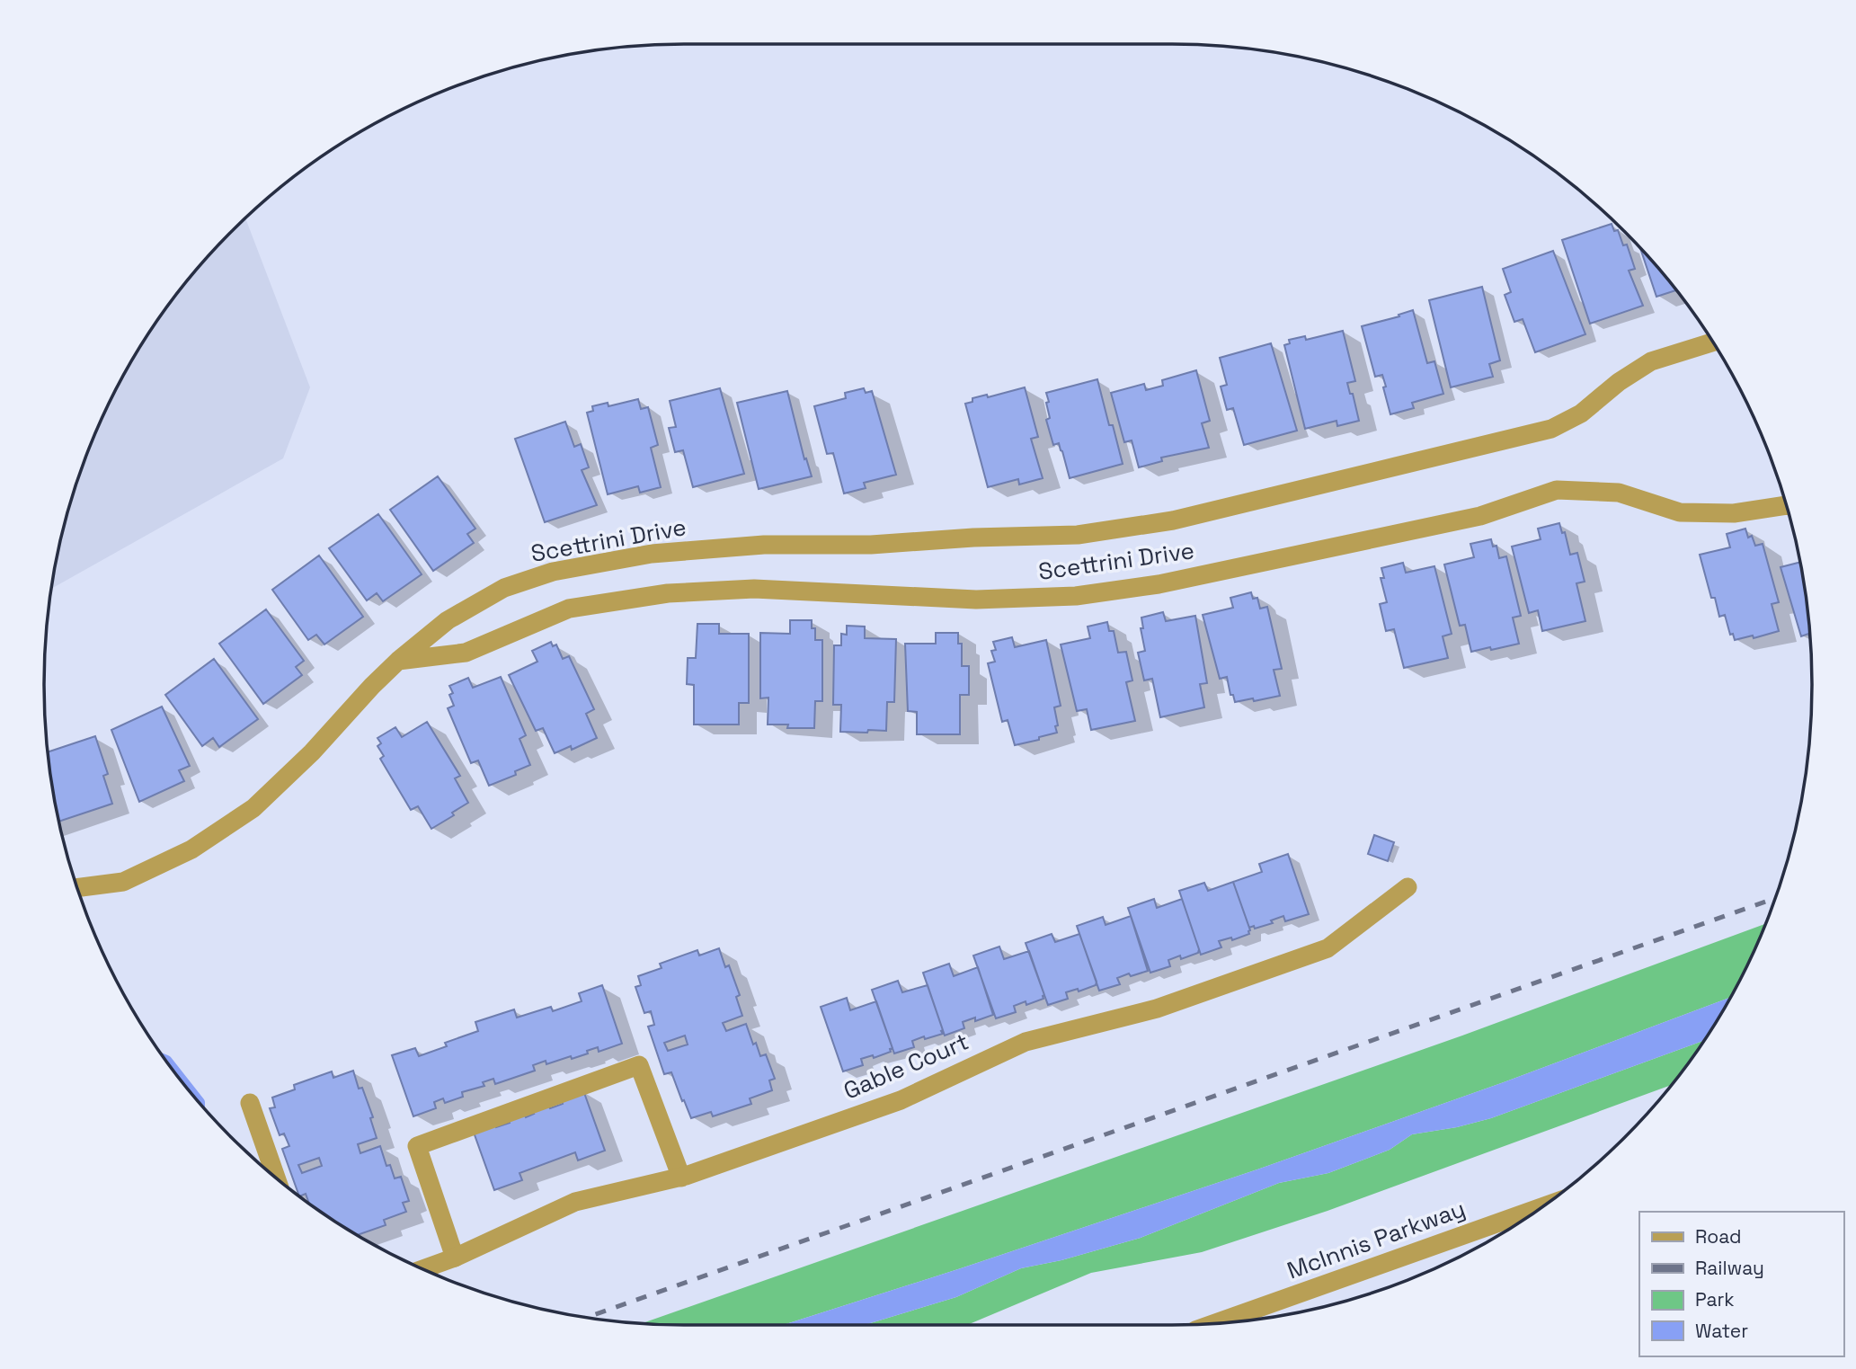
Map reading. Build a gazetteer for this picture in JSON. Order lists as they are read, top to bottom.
{
  "streets": {
    "street": ["Scettrini Drive", "Gable Court", "McInnis Parkway"]
  },
  "legend": [
    "Road",
    "Railway",
    "Park",
    "Water"
  ]
}
